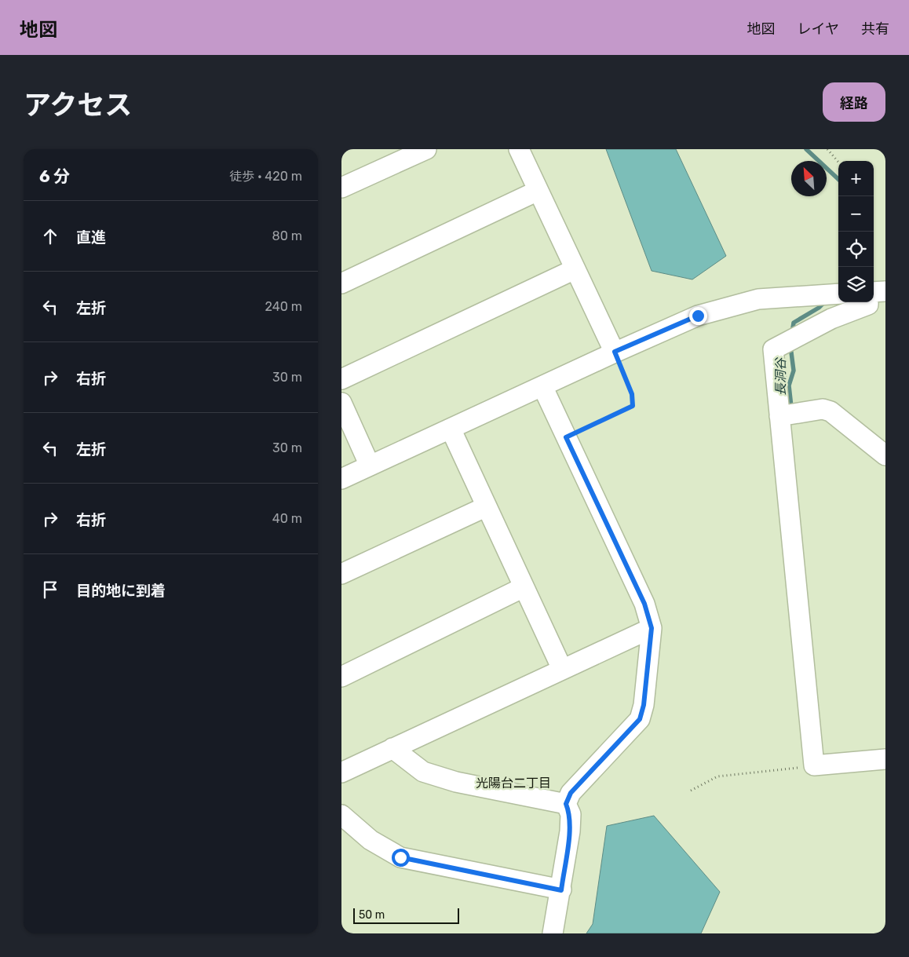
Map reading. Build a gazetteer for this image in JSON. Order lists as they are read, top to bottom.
{
  "districts": ["光陽台二丁目"],
  "water": ["長洞谷"],
  "scale_bar": "50 m",
  "north": "top left",
  "page": {
    "header": "地図",
    "nav": ["地図", "レイヤ", "共有"],
    "title": "アクセス",
    "buttons": "経路",
    "heading": ["6 分", "徒歩 · 420 m"],
    "map_buttons": ["+", "−"],
    "list": [
      ["直進", "80 m"],
      ["左折", "240 m"],
      ["右折", "30 m"],
      ["左折", "30 m"],
      ["右折", "40 m"],
      "目的地に到着"
    ],
    "scale": "50 m"
  }
}
